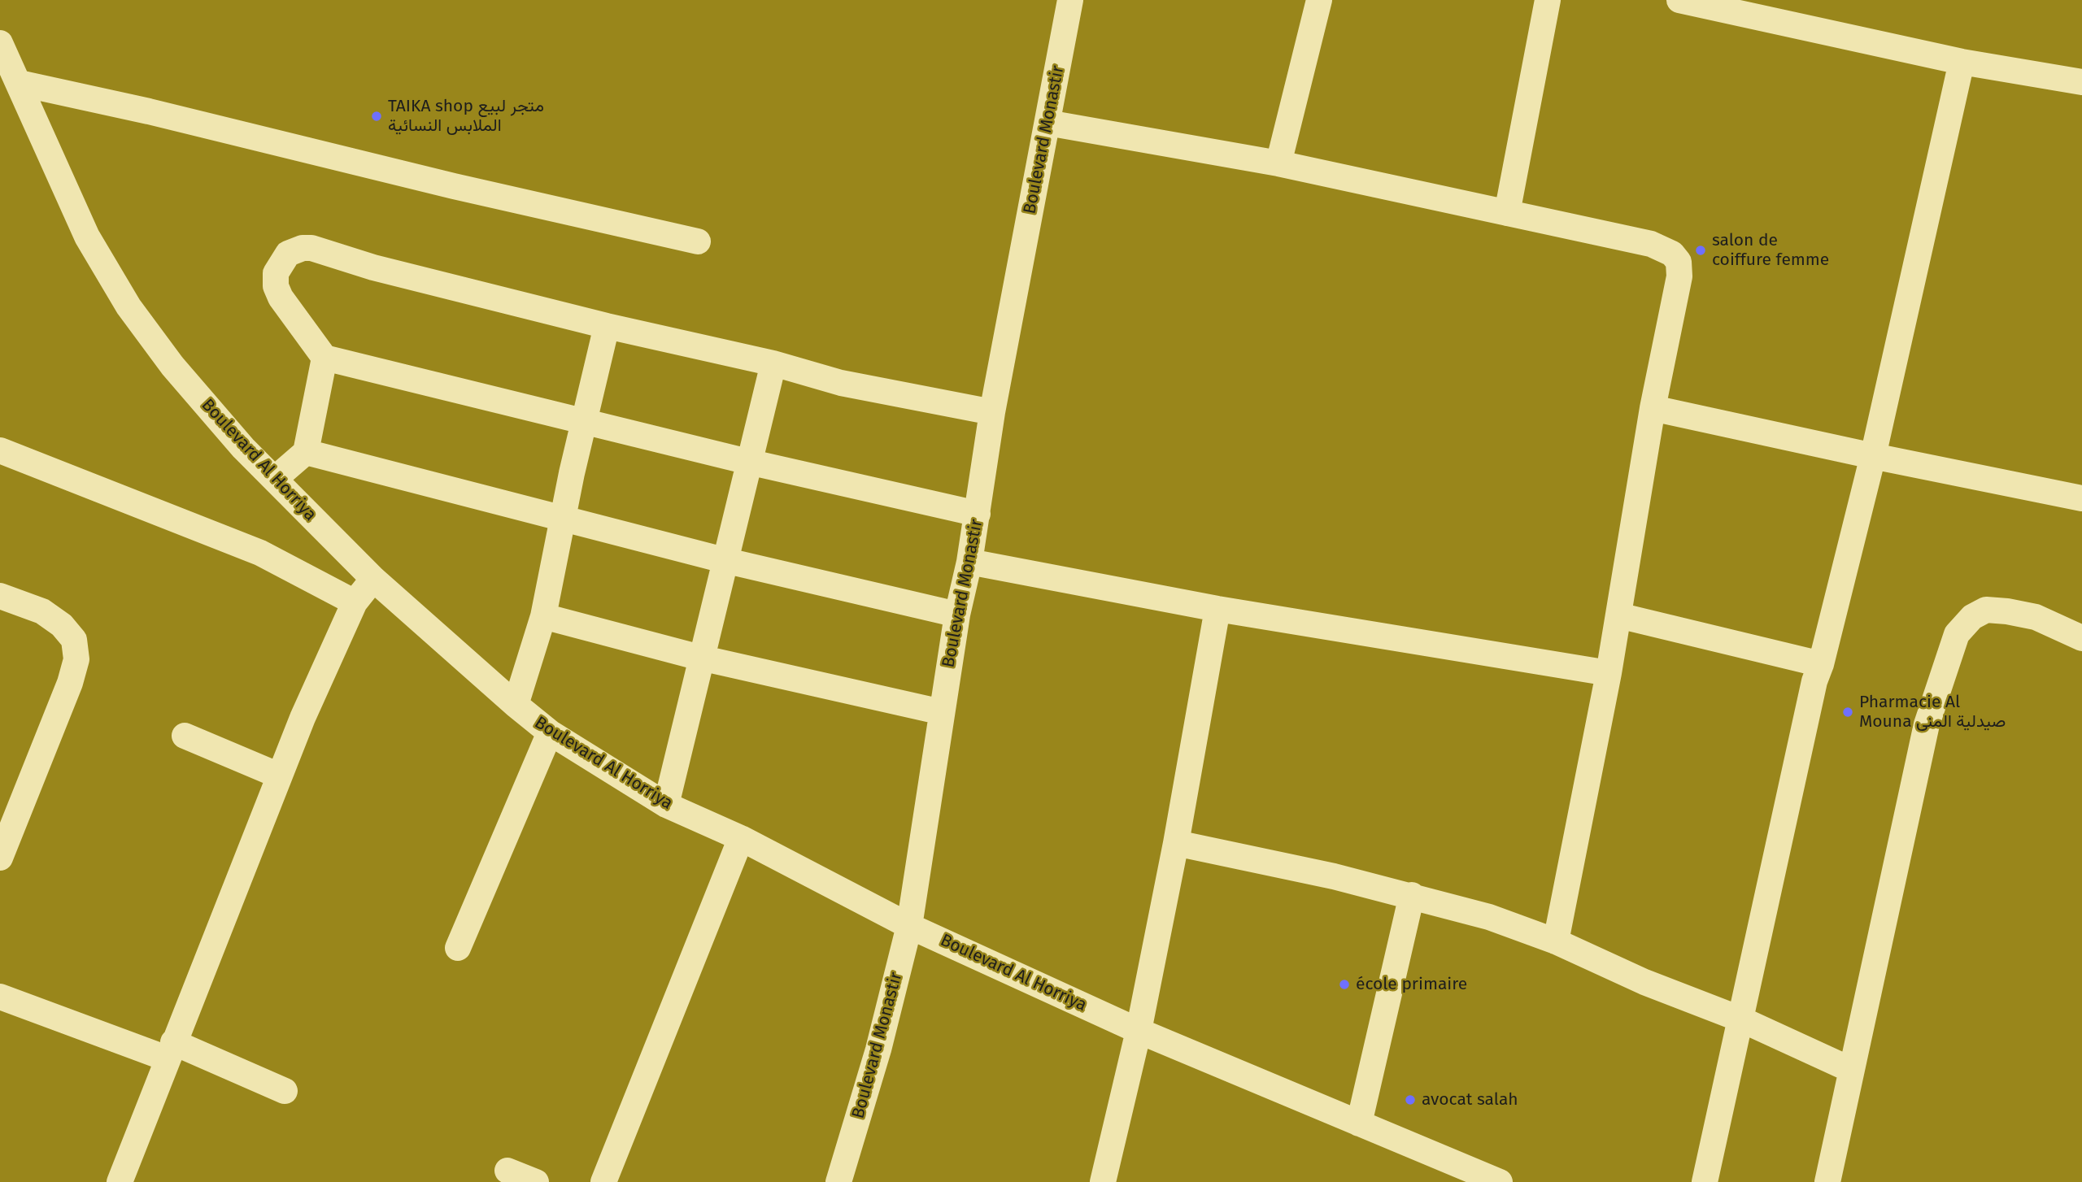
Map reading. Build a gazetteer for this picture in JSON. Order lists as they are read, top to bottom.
{
  "streets": {
    "street": ["Boulevard Monastir", "Boulevard Al Horriya"]
  },
  "crossings": [
    ["Boulevard Monastir", "Boulevard Al Horriya"]
  ],
  "places": [
    "TAIKA shop متجر لبيع الملابس النسائية",
    "salon de coiffure femme",
    "Pharmacie Al Mouna صيدلية المنى",
    "école primaire",
    "avocat salah"
  ]
}
